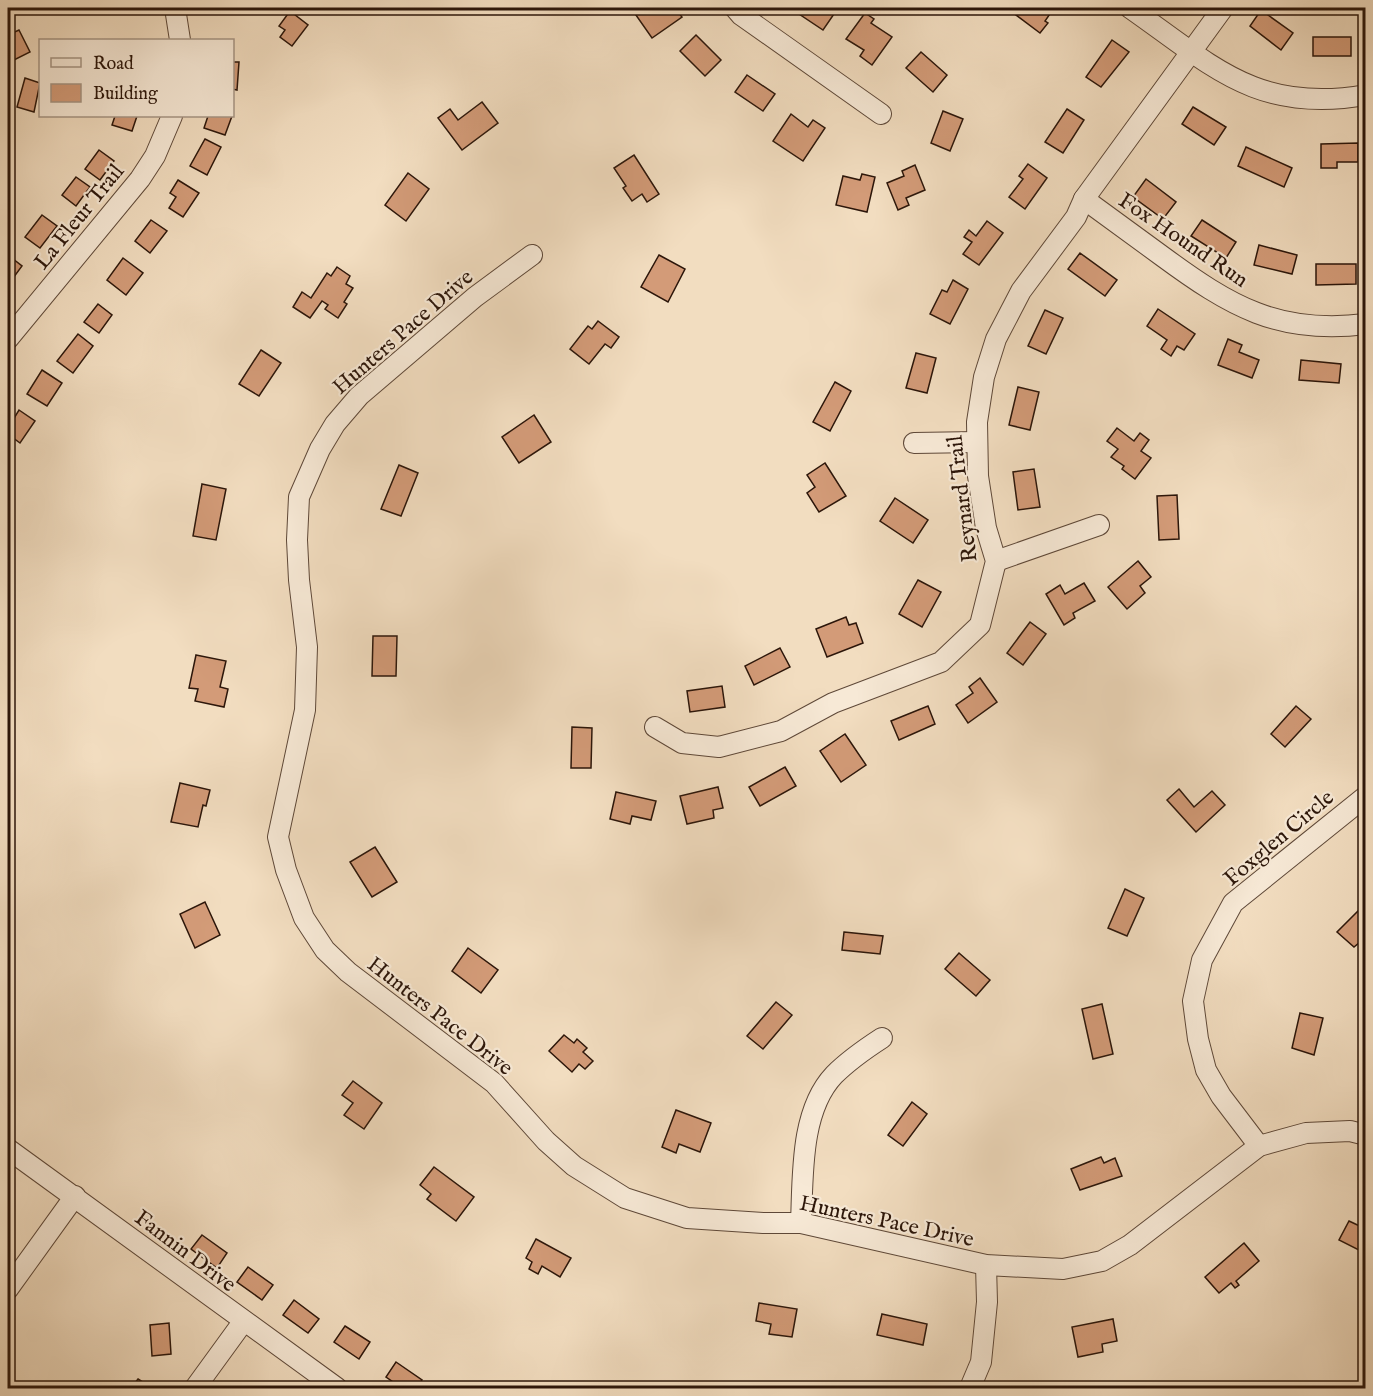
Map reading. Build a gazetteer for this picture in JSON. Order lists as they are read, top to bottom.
{
  "streets": {
    "street": [
      "La Fleur Trail",
      "Fox Hound Run",
      "Hunters Pace Drive",
      "Reynard Trail",
      "Foxglen Circle",
      "Fannin Drive"
    ]
  },
  "crossings": [
    ["Fox Hound Run", "Reynard Trail"],
    ["Hunters Pace Drive", "Foxglen Circle"]
  ],
  "legend": ["Road", "Building"]
}
